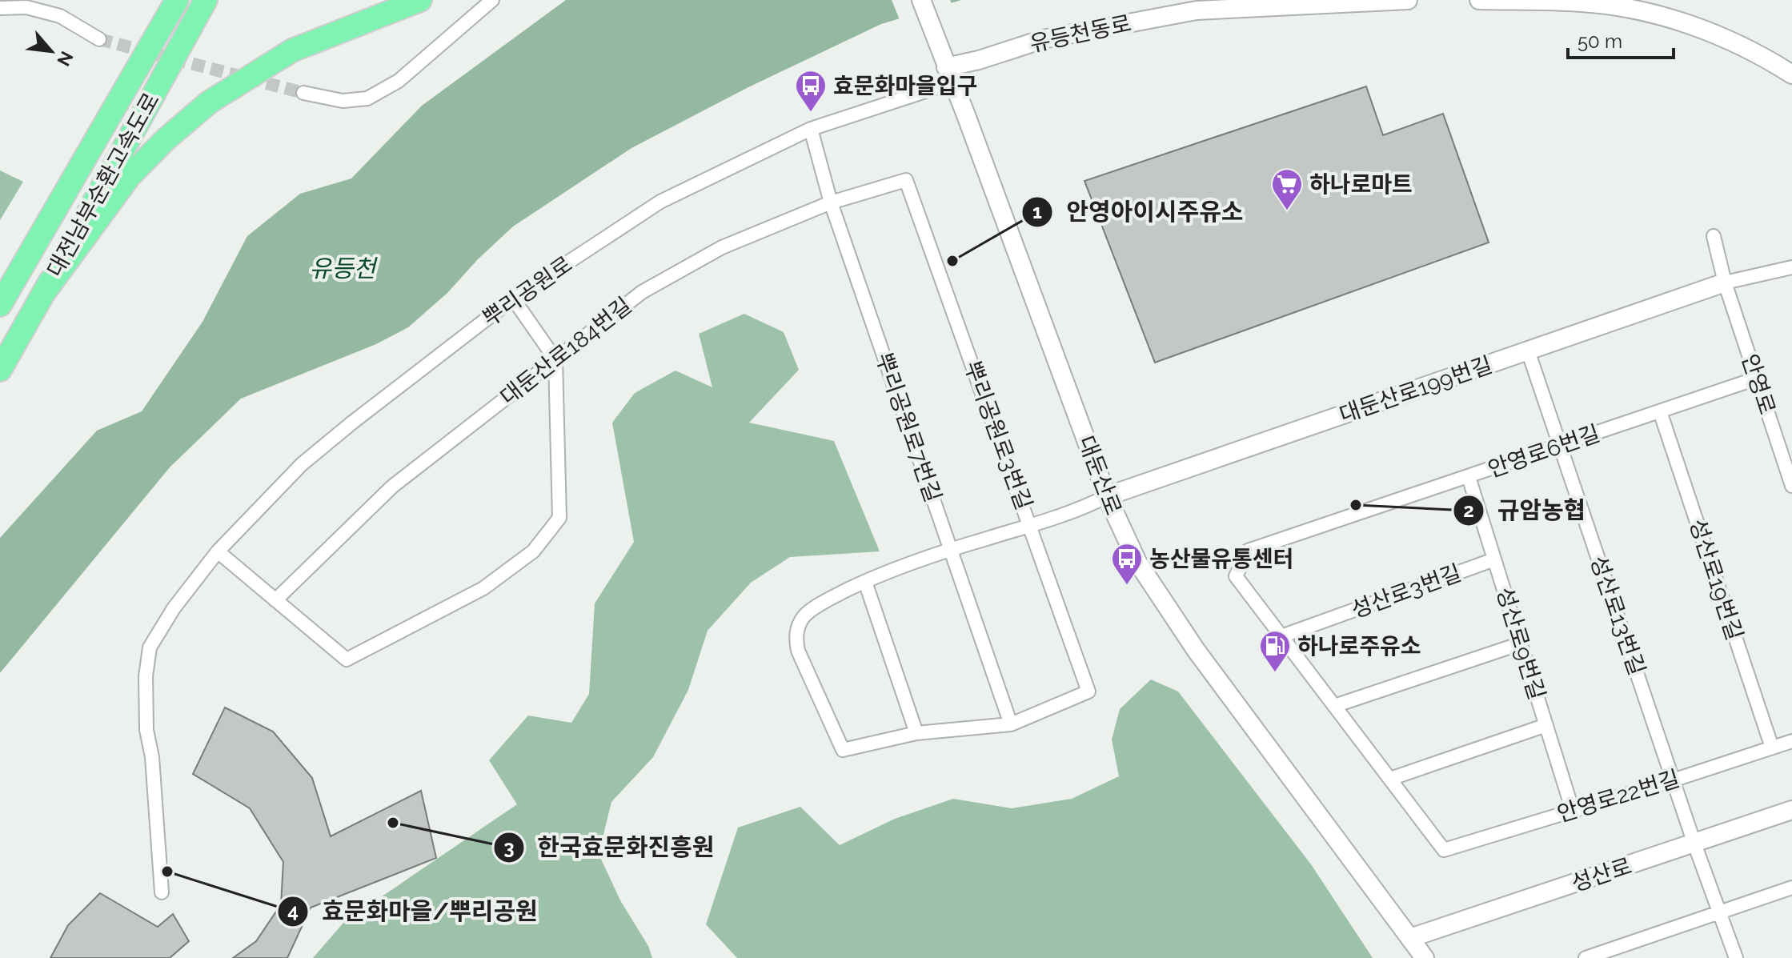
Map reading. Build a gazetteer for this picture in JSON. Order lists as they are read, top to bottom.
{
  "streets": {
    "highway": ["대전남부순환고속도로"],
    "main road": [
      "유등천동로",
      "대둔산로199번길",
      "대둔산로",
      "성산로"
    ],
    "street": [
      "뿌리공원로",
      "대둔산로184번길",
      "안영로",
      "뿌리공원로7번길",
      "뿌리공원로3번길",
      "안영로6번길",
      "성산로19번길",
      "성산로3번길",
      "성산로13번길",
      "성산로9번길",
      "안영로22번길"
    ]
  },
  "crossings": [
    ["유등천동로", "뿌리공원로"],
    ["유등천동로", "대둔산로"],
    ["뿌리공원로", "뿌리공원로7번길"],
    ["뿌리공원로", "대둔산로"],
    ["대둔산로184번길", "뿌리공원로7번길"],
    ["대둔산로184번길", "뿌리공원로3번길"],
    ["안영로", "대둔산로199번길"],
    ["안영로", "안영로6번길"],
    ["대둔산로199번길", "대둔산로"],
    ["대둔산로199번길", "성산로13번길"],
    ["뿌리공원로7번길", "뿌리공원로3번길"],
    ["안영로6번길", "성산로19번길"],
    ["안영로6번길", "성산로3번길"],
    ["안영로6번길", "성산로13번길"],
    ["안영로6번길", "성산로9번길"],
    ["대둔산로", "성산로"],
    ["성산로19번길", "안영로22번길"],
    ["성산로3번길", "성산로9번길"],
    ["성산로13번길", "안영로22번길"],
    ["성산로13번길", "성산로"],
    ["성산로9번길", "안영로22번길"]
  ],
  "water": ["유등천"],
  "places": {
    "bus stop": ["효문화마을입구", "농산물유통센터"],
    "supermarket": ["하나로마트"],
    "other": [
      "안영아이시주유소",
      "규암농협",
      "한국효문화진흥원",
      "효문화마을/뿌리공원"
    ],
    "fuel station": ["하나로주유소"]
  },
  "scale_bar": "50 m",
  "north": "bottom right"
}
